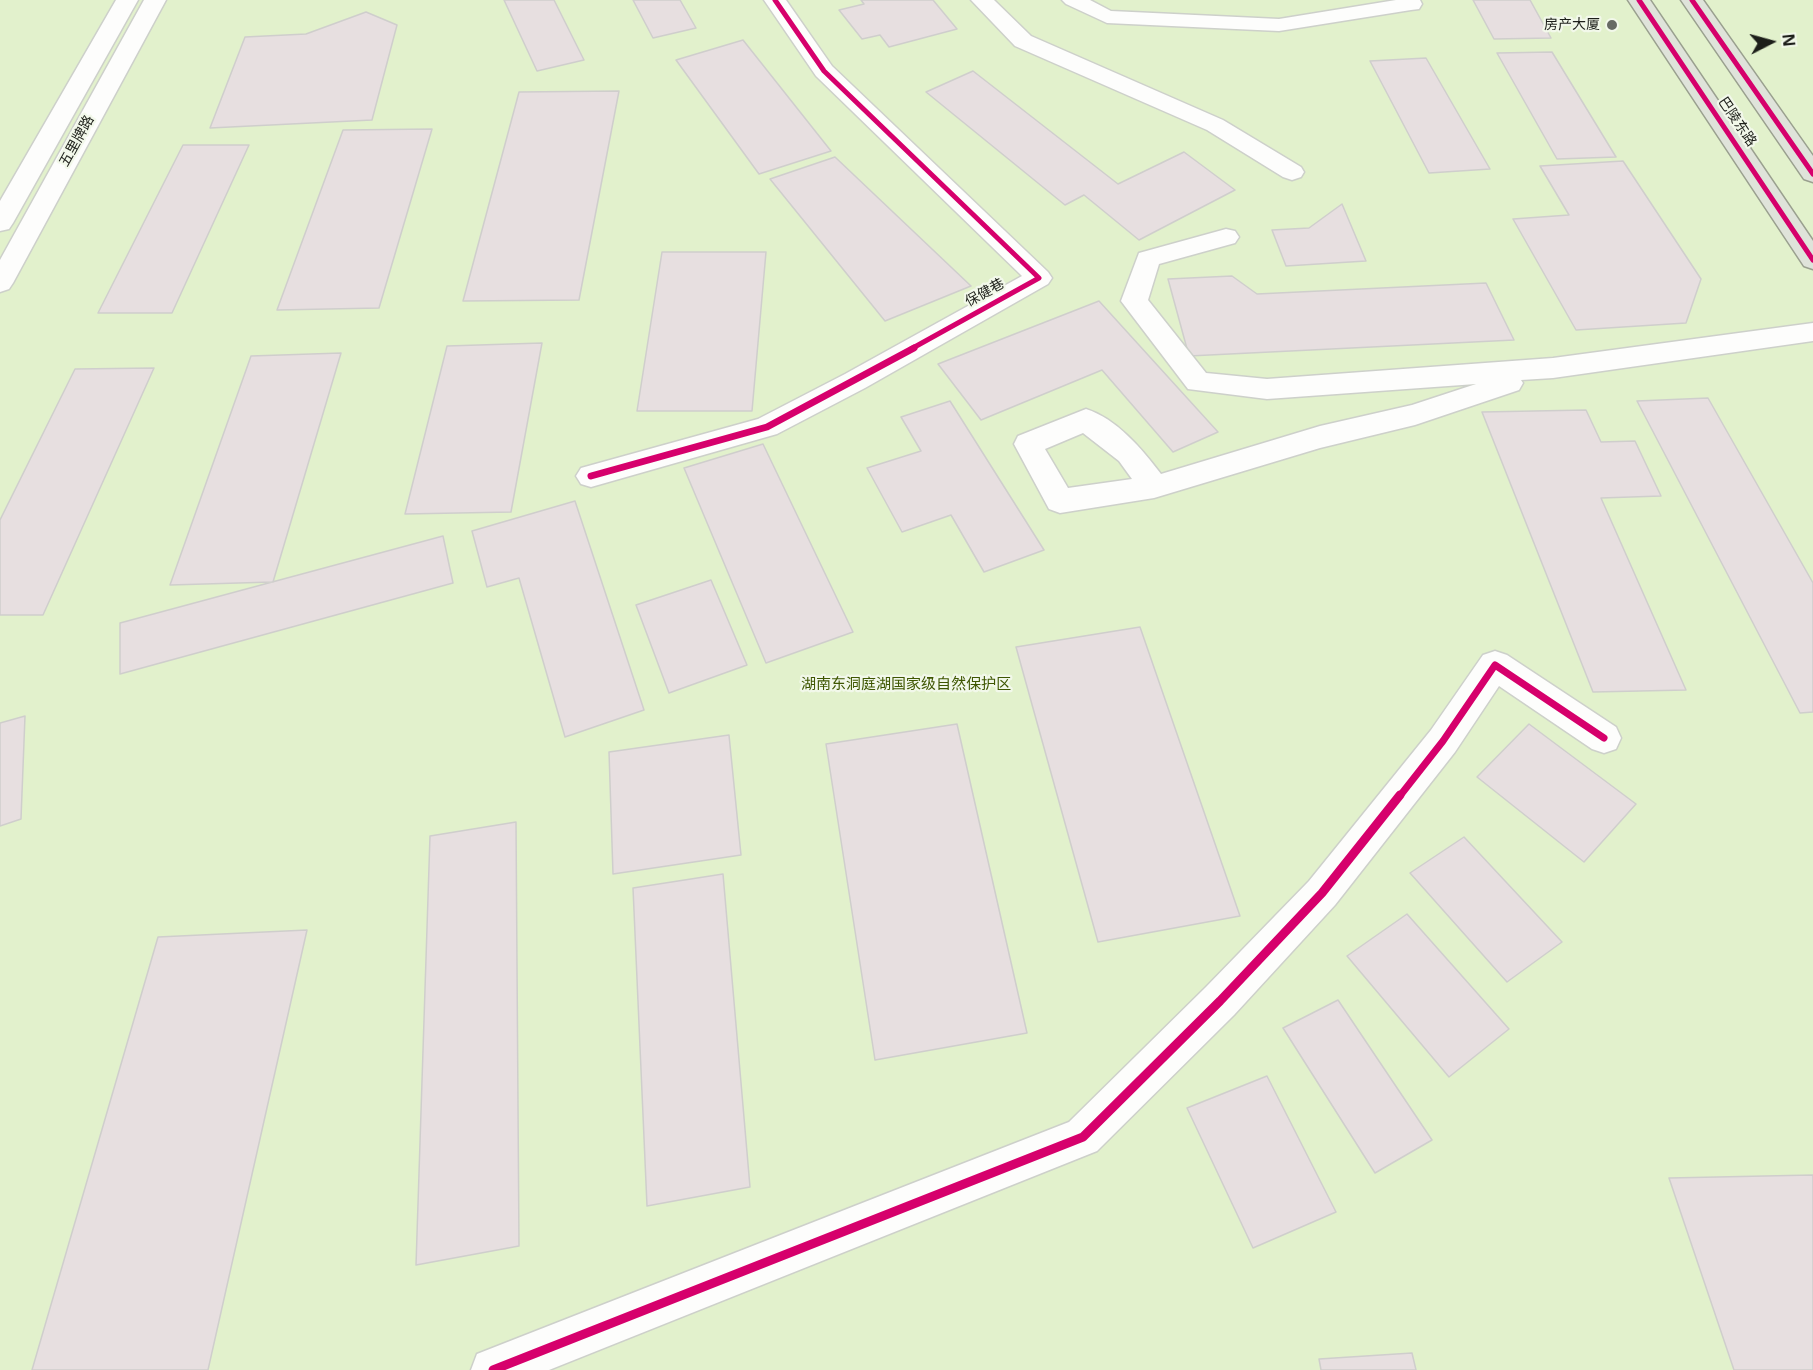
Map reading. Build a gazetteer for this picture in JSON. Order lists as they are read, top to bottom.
{
  "streets": {
    "main road": ["巴陵东路"],
    "street": ["五里牌路", "保健巷"]
  },
  "parks": ["湖南东洞庭湖国家级自然保护区"],
  "places": ["房产大厦"],
  "north": "right"
}
